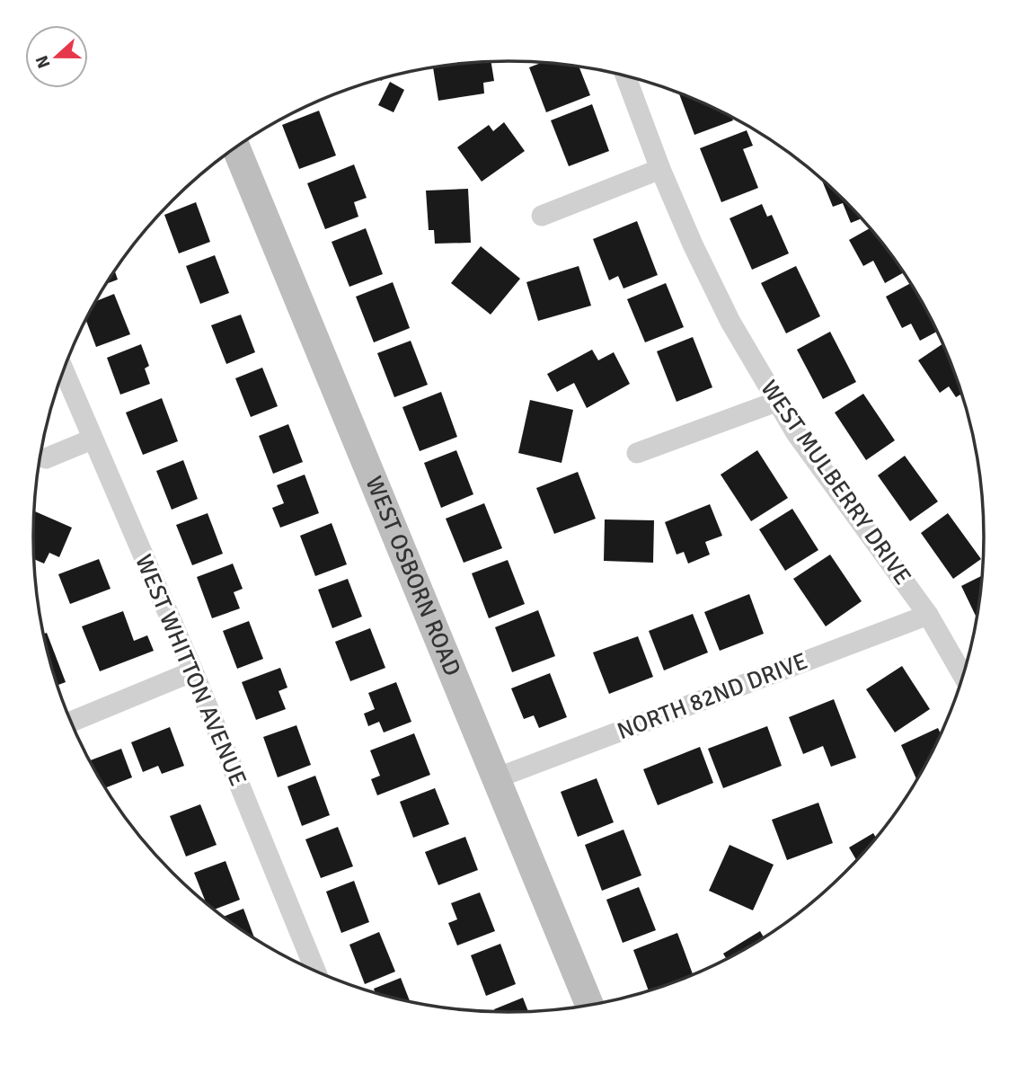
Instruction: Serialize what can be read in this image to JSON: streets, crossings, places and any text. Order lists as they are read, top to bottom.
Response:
{
  "streets": {
    "street": [
      "WEST MULBERRY DRIVE",
      "WEST OSBORN ROAD",
      "WEST WHITTON AVENUE",
      "NORTH 82ND DRIVE"
    ]
  },
  "crossings": [
    ["WEST MULBERRY DRIVE", "NORTH 82ND DRIVE"],
    ["WEST OSBORN ROAD", "NORTH 82ND DRIVE"]
  ],
  "north": "left"
}
